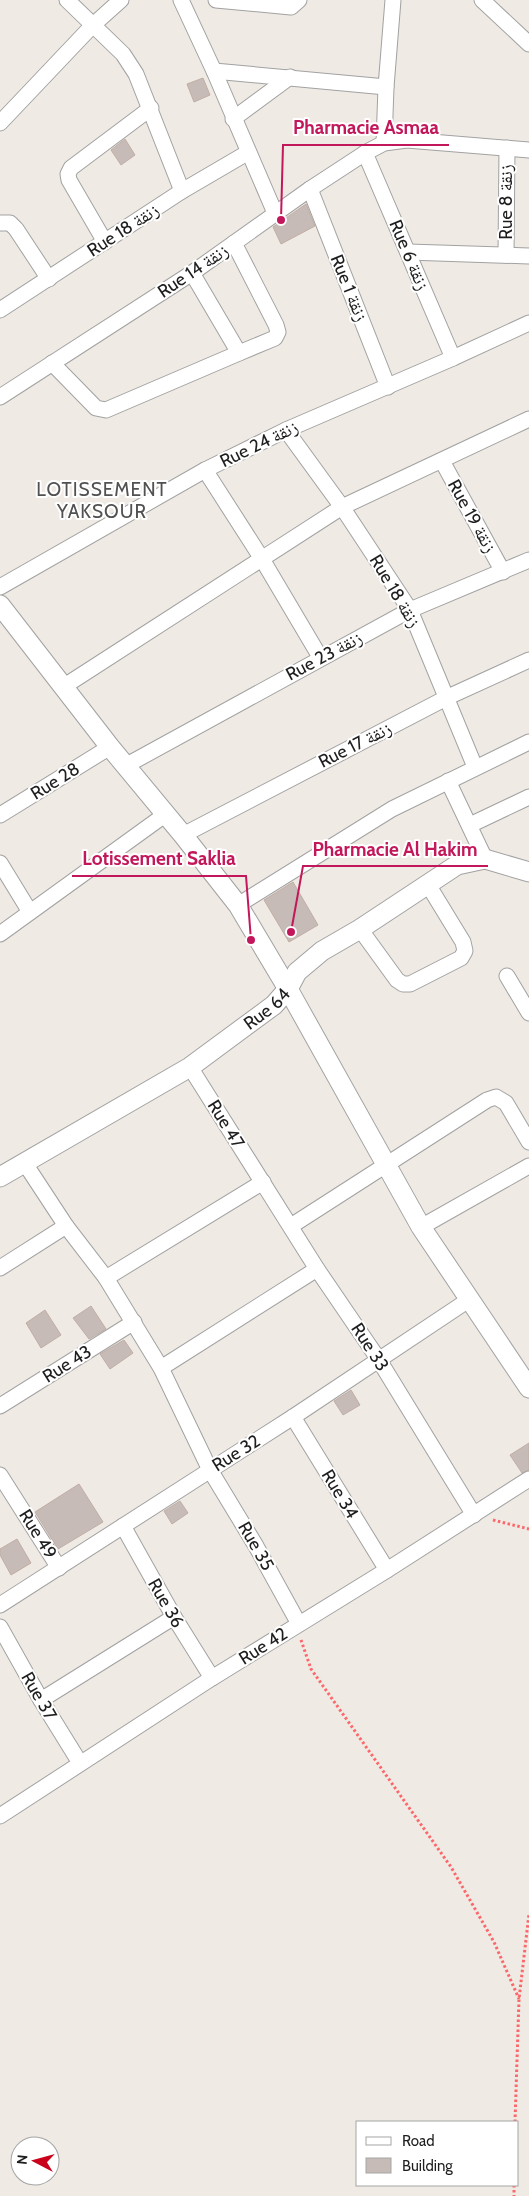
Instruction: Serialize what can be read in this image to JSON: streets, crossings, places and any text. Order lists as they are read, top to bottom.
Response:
{
  "streets": {
    "street": [
      "Rue 8 زنقة",
      "Rue 18 زنقة",
      "Rue 6 زنقة",
      "Rue 14 زنقة",
      "Rue 1 زنقة",
      "Rue 24 زنقة",
      "Rue 19 زنقة",
      "Rue 23 زنقة",
      "Rue 17 زنقة",
      "Rue 28",
      "Rue 64",
      "Rue 47",
      "Rue 33",
      "Rue 43",
      "Rue 32",
      "Rue 34",
      "Rue 49",
      "Rue 35",
      "Rue 36",
      "Rue 42",
      "Rue 37"
    ]
  },
  "crossings": [
    ["Rue 8 زنقة", "Rue 14 زنقة"],
    ["Rue 18 زنقة", "Rue 24 زنقة"],
    ["Rue 18 زنقة", "Rue 23 زنقة"],
    ["Rue 18 زنقة", "Rue 17 زنقة"],
    ["Rue 6 زنقة", "Rue 14 زنقة"],
    ["Rue 6 زنقة", "Rue 24 زنقة"],
    ["Rue 14 زنقة", "Rue 1 زنقة"],
    ["Rue 1 زنقة", "Rue 24 زنقة"],
    ["Rue 19 زنقة", "Rue 23 زنقة"],
    ["Rue 64", "Rue 47"],
    ["Rue 64", "Rue 35"],
    ["Rue 47", "Rue 33"],
    ["Rue 33", "Rue 32"],
    ["Rue 33", "Rue 42"],
    ["Rue 43", "Rue 35"],
    ["Rue 32", "Rue 34"],
    ["Rue 32", "Rue 49"],
    ["Rue 32", "Rue 35"],
    ["Rue 32", "Rue 36"],
    ["Rue 34", "Rue 42"],
    ["Rue 35", "Rue 42"],
    ["Rue 36", "Rue 42"],
    ["Rue 42", "Rue 37"]
  ],
  "districts": ["LOTISSEMENT YAKSOUR"],
  "places": ["Pharmacie Asmaa", "Pharmacie Al Hakim", "Lotissement Saklia"],
  "legend": ["Road", "Building"],
  "north": "left"
}
